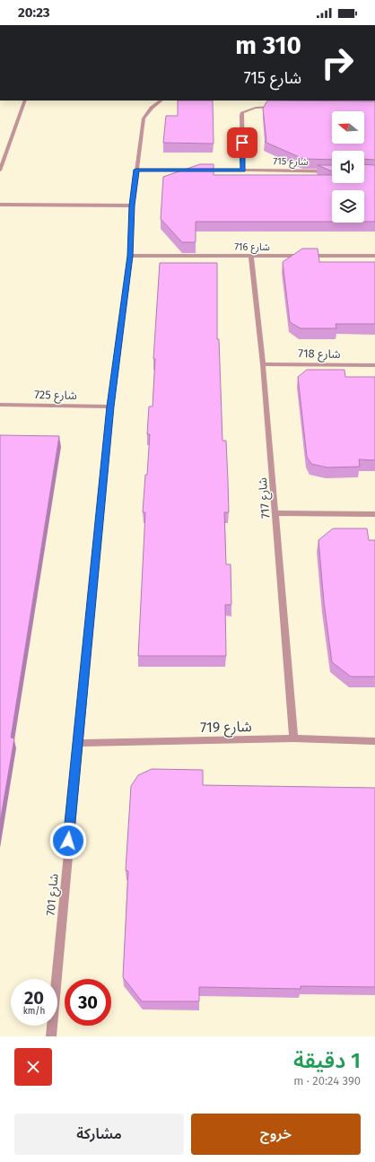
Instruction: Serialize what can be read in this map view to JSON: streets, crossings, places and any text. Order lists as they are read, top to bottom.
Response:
{
  "streets": {
    "street": [
      "شارع 715",
      "شارع 716",
      "شارع 718",
      "شارع 725",
      "شارع 717",
      "شارع 719",
      "شارع 701"
    ]
  },
  "crossings": [
    ["شارع 716", "شارع 717"],
    ["شارع 716", "شارع 701"],
    ["شارع 718", "شارع 717"],
    ["شارع 725", "شارع 701"],
    ["شارع 717", "شارع 719"],
    ["شارع 719", "شارع 701"]
  ],
  "north": "left",
  "page": {
    "status": "20:23",
    "turn": ["310 m", "شارع 715"],
    "speed": "20 km/h",
    "limit": "30",
    "heading": ["1 دقيقة", "390 m · 20:24"],
    "buttons": ["خروج", "مشاركة"]
  }
}
